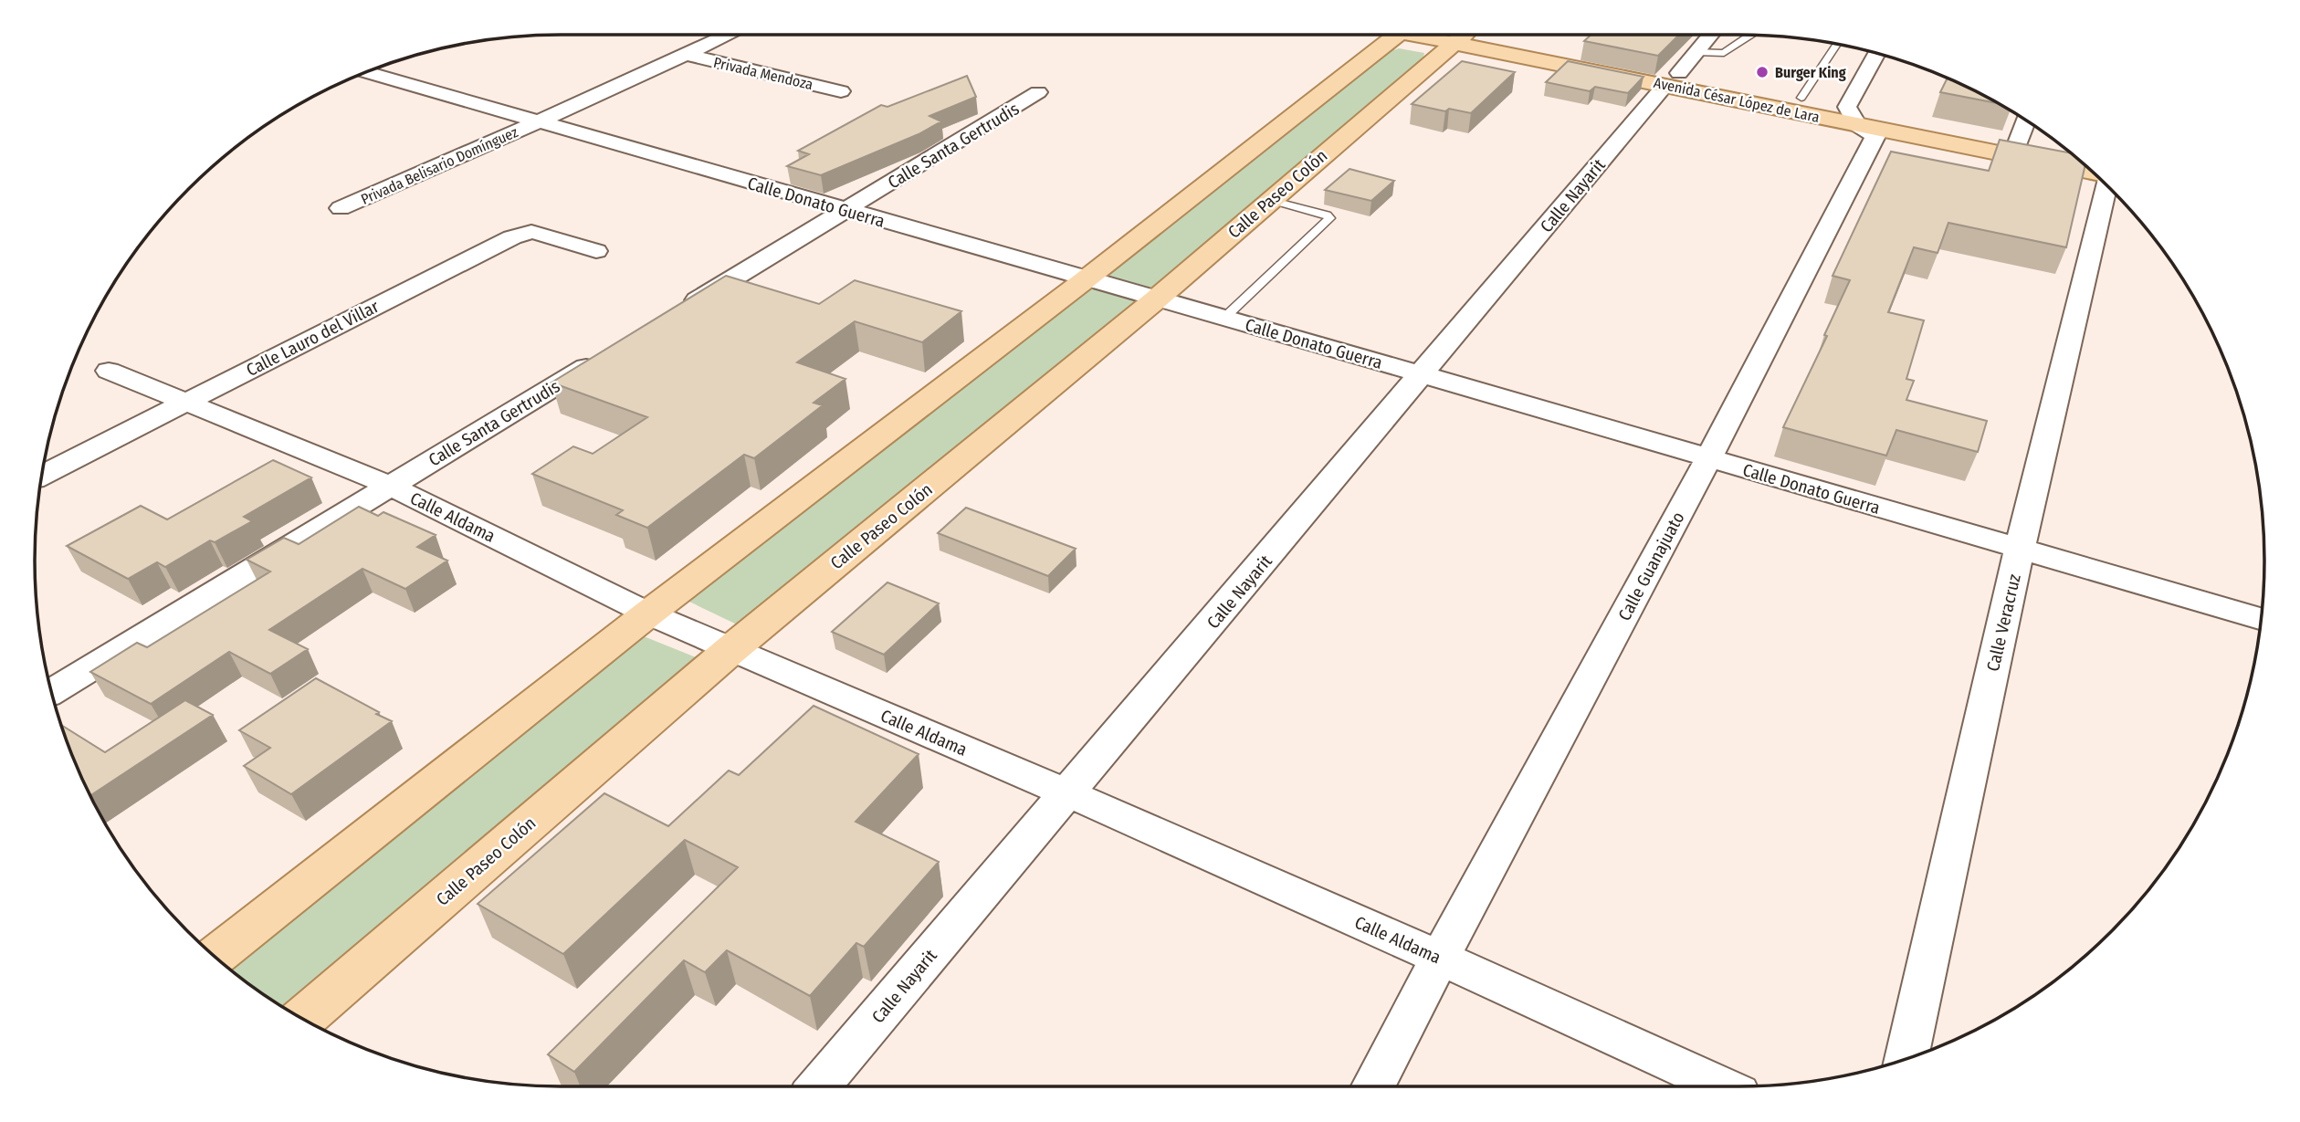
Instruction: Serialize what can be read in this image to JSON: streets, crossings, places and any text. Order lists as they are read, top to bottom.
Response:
{
  "streets": {
    "main road": ["Avenida César López de Lara", "Calle Paseo Colón"],
    "street": [
      "Privada Mendoza",
      "Calle Santa Gertrudis",
      "Privada Belisario Domínguez",
      "Calle Nayarit",
      "Calle Donato Guerra",
      "Calle Lauro del Villar",
      "Calle Aldama",
      "Calle Guanajuato",
      "Calle Veracruz"
    ]
  },
  "crossings": [
    ["Privada Mendoza", "Privada Belisario Domínguez"],
    ["Avenida César López de Lara", "Calle Paseo Colón"],
    ["Avenida César López de Lara", "Calle Nayarit"],
    ["Avenida César López de Lara", "Calle Guanajuato"],
    ["Calle Santa Gertrudis", "Calle Donato Guerra"],
    ["Calle Santa Gertrudis", "Calle Aldama"],
    ["Privada Belisario Domínguez", "Calle Donato Guerra"],
    ["Calle Paseo Colón", "Calle Donato Guerra"],
    ["Calle Paseo Colón", "Calle Aldama"],
    ["Calle Nayarit", "Calle Donato Guerra"],
    ["Calle Nayarit", "Calle Aldama"],
    ["Calle Donato Guerra", "Calle Guanajuato"],
    ["Calle Donato Guerra", "Calle Veracruz"],
    ["Calle Lauro del Villar", "Calle Aldama"],
    ["Calle Aldama", "Calle Guanajuato"]
  ],
  "places": ["Burger King"]
}
